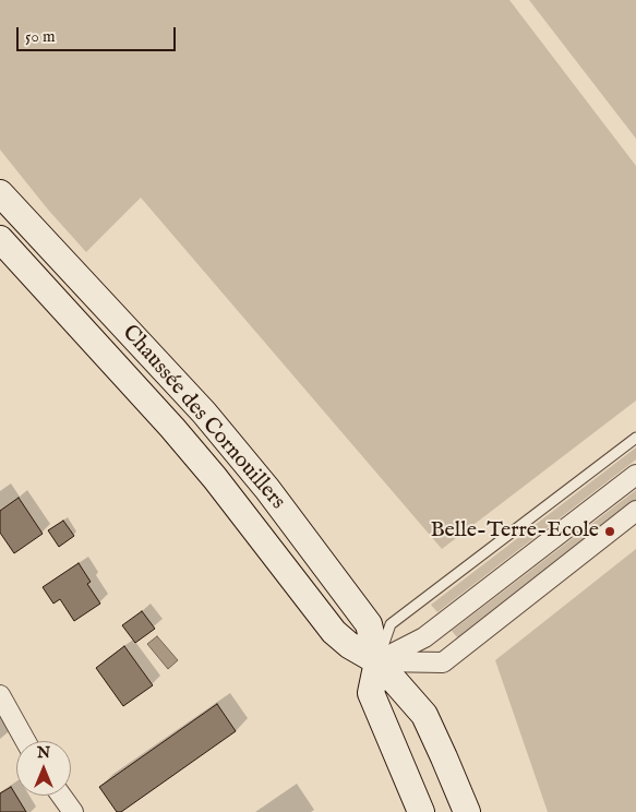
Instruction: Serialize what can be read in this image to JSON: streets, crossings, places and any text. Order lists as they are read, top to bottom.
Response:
{
  "streets": {
    "street": ["Chaussée des Cornouillers"]
  },
  "places": ["Belle-Terre-Ecole"],
  "scale_bar": "50 m",
  "north": "top"
}
